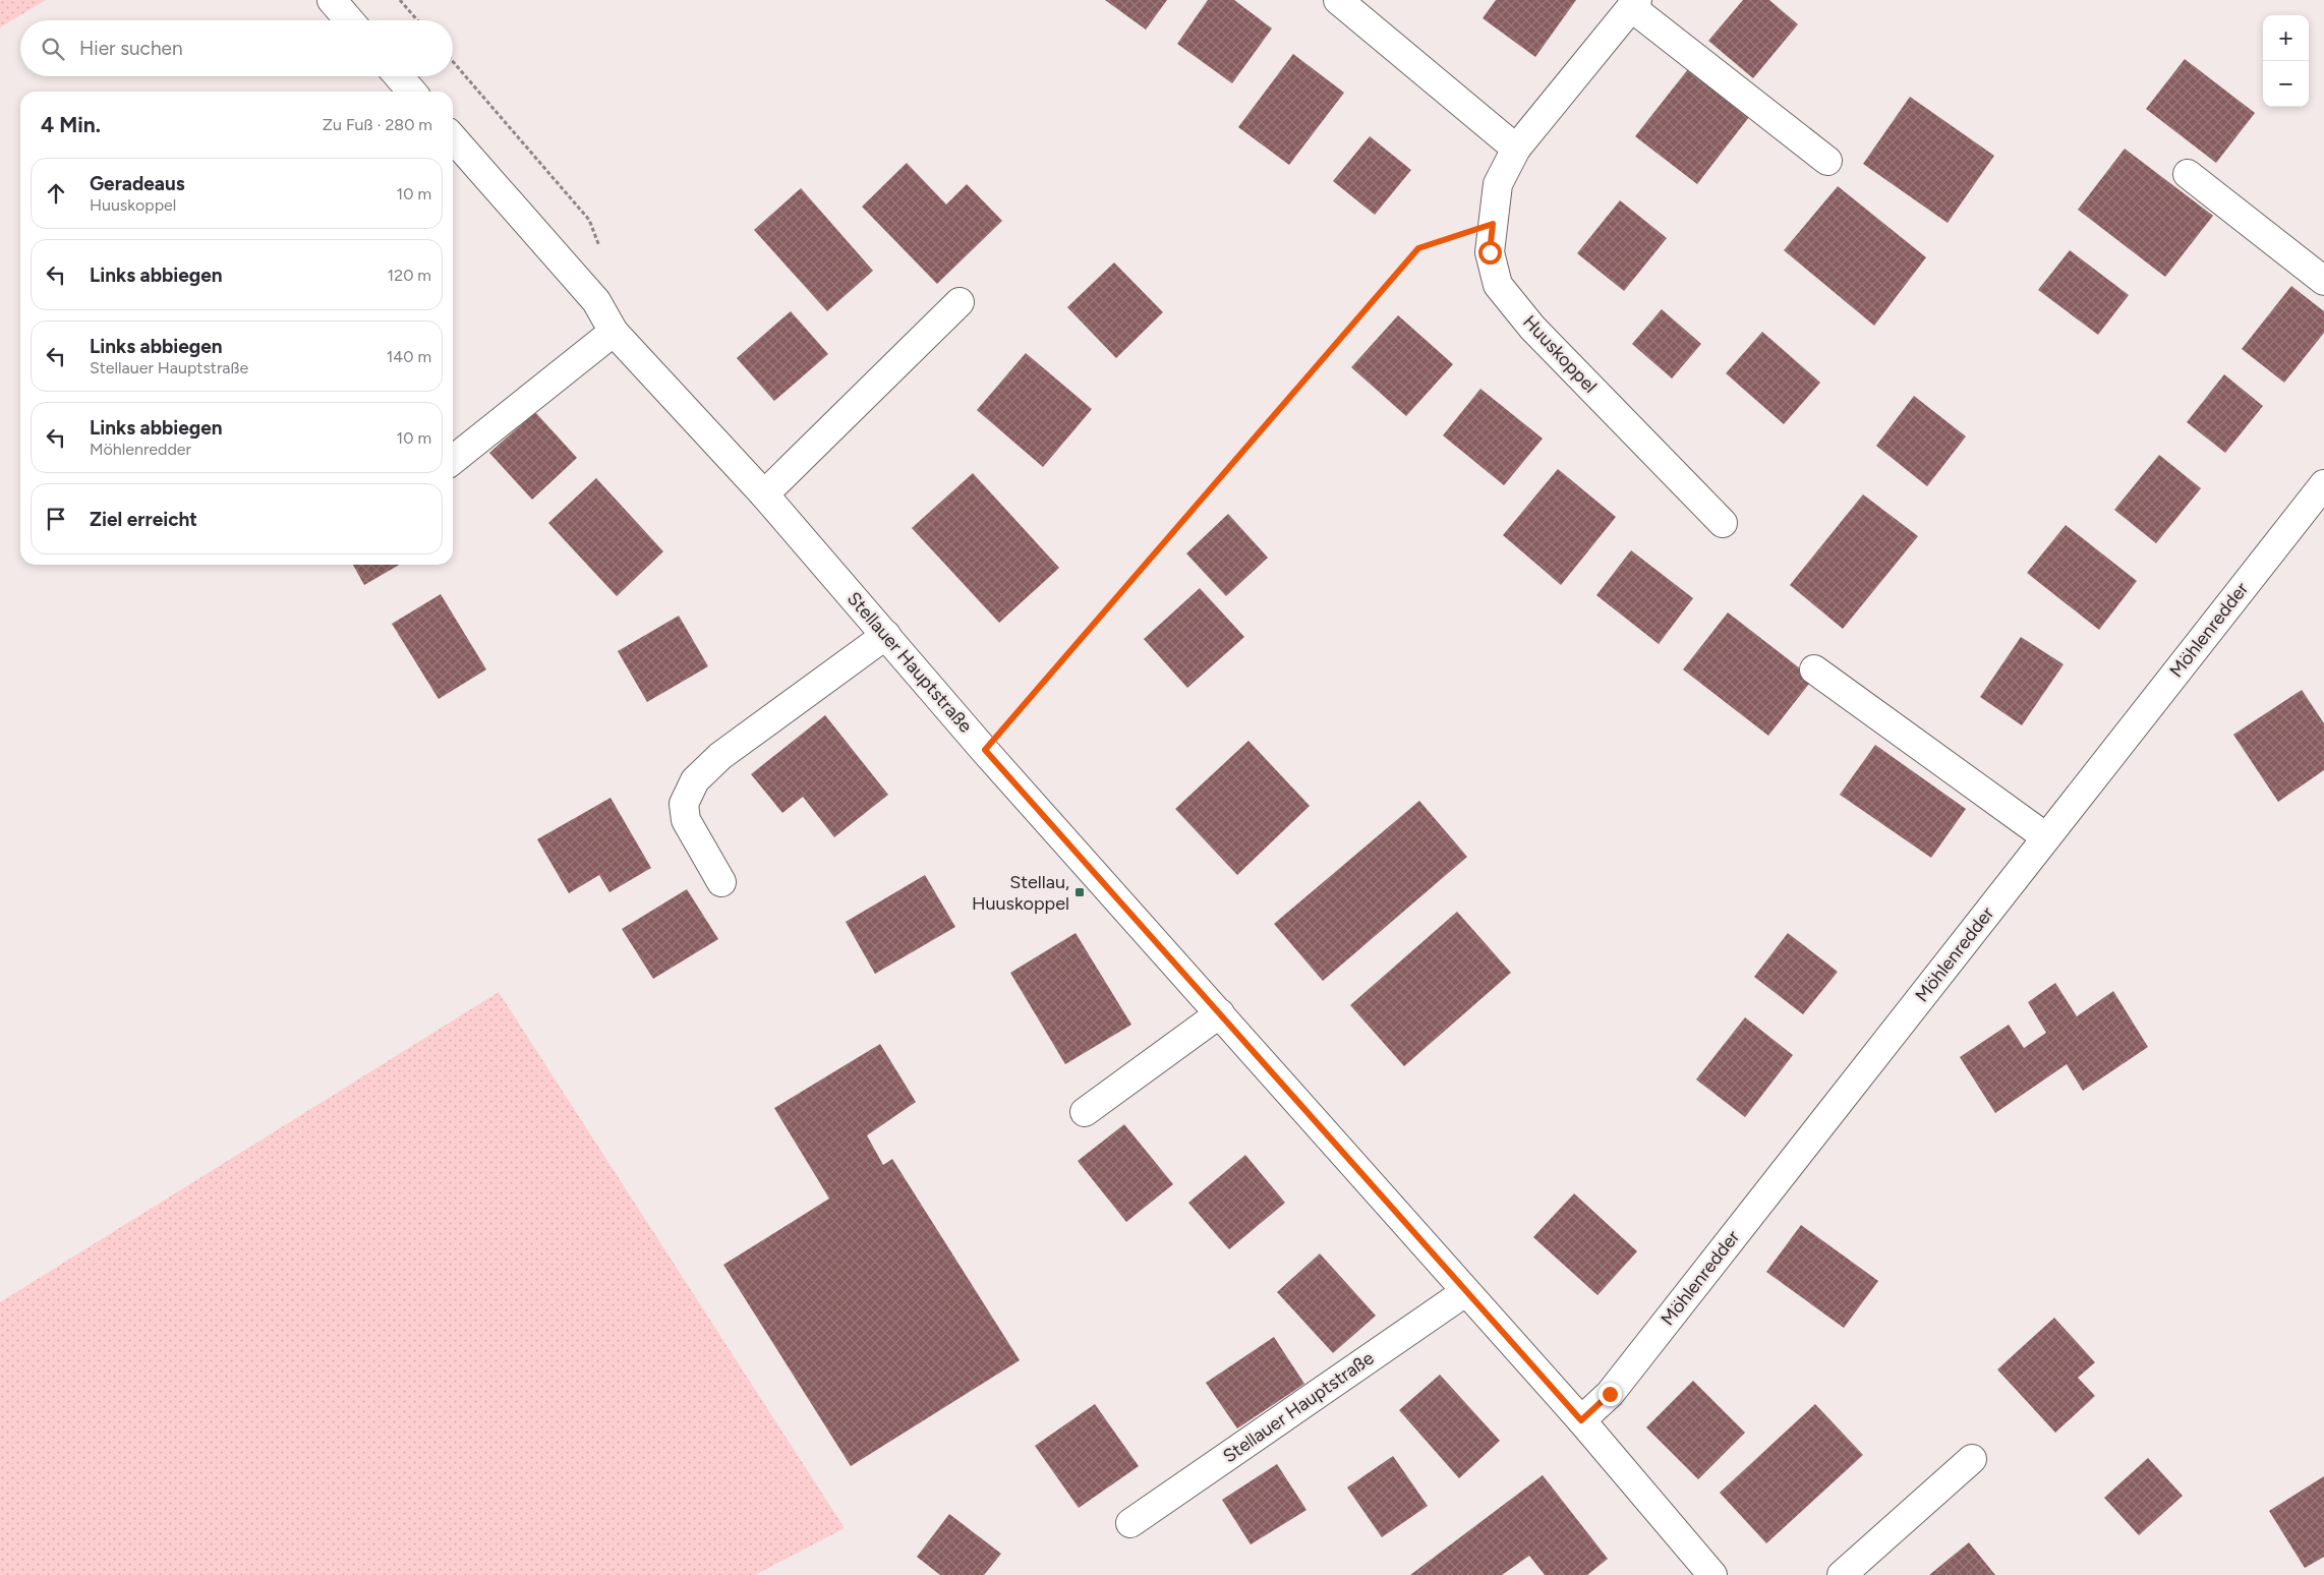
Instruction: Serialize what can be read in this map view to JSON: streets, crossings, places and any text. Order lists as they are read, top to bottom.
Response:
{
  "streets": {
    "street": ["Huuskoppel", "Möhlenredder", "Stellauer Hauptstraße"]
  },
  "crossings": [
    ["Möhlenredder", "Stellauer Hauptstraße"]
  ],
  "places": {
    "transit": ["Stellau, Huuskoppel"]
  },
  "page": {
    "map_buttons": ["+", "−"],
    "search": "Hier suchen",
    "heading": ["4 Min.", "Zu Fuß · 280 m"],
    "list": [
      ["Geradeaus", "Huuskoppel", "10 m"],
      ["Links abbiegen", "120 m"],
      ["Links abbiegen", "Stellauer Hauptstraße", "140 m"],
      ["Links abbiegen", "Möhlenredder", "10 m"],
      "Ziel erreicht"
    ]
  }
}
